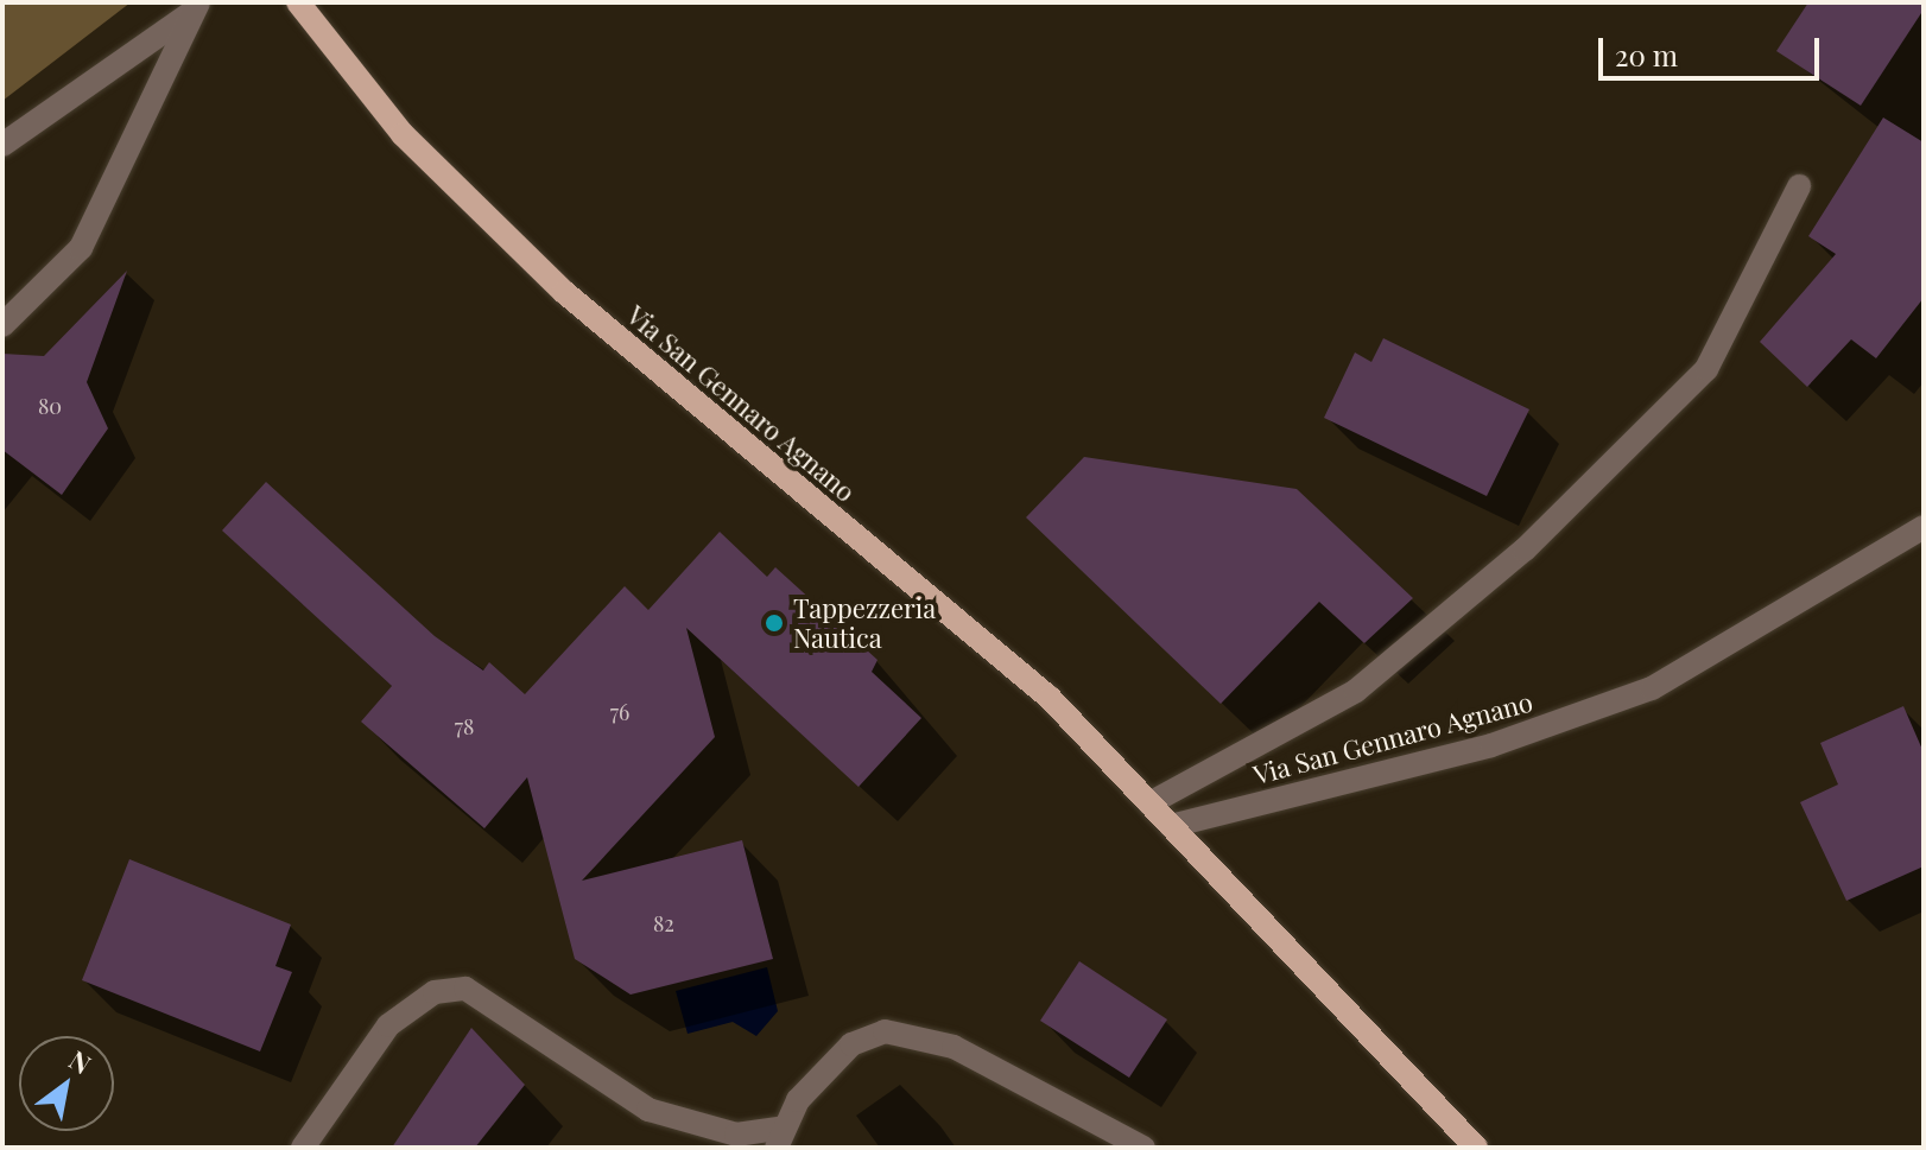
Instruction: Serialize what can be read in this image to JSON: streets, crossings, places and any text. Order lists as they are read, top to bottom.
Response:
{
  "streets": {
    "main road": ["Via San Gennaro Agnano"]
  },
  "places": ["Tappezzeria Nautica"],
  "house_numbers": [
    "80",
    "76",
    "78",
    "82"
  ],
  "scale_bar": "20 m",
  "north": "top right"
}
